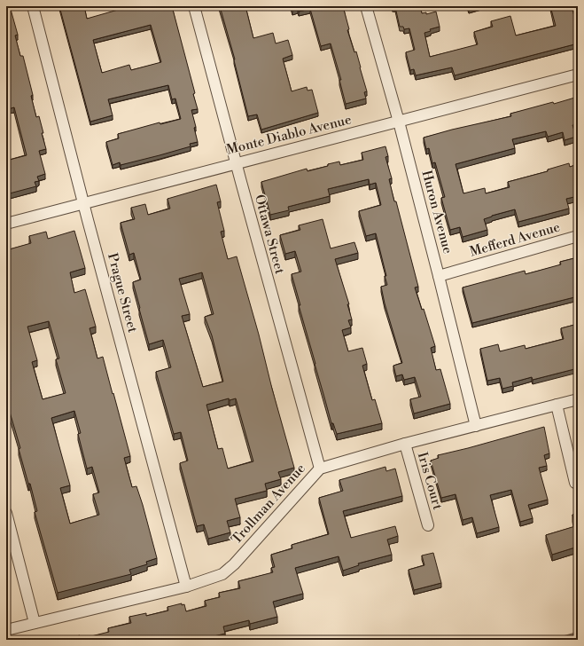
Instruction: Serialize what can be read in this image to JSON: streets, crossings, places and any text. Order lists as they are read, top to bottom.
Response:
{
  "streets": {
    "street": [
      "Monte Diablo Avenue",
      "Huron Avenue",
      "Ottawa Street",
      "Mefferd Avenue",
      "Prague Street",
      "Iris Court",
      "Trollman Avenue"
    ]
  },
  "crossings": [
    ["Monte Diablo Avenue", "Huron Avenue"],
    ["Monte Diablo Avenue", "Ottawa Street"],
    ["Monte Diablo Avenue", "Prague Street"],
    ["Huron Avenue", "Mefferd Avenue"],
    ["Huron Avenue", "Trollman Avenue"],
    ["Ottawa Street", "Trollman Avenue"],
    ["Prague Street", "Trollman Avenue"],
    ["Iris Court", "Trollman Avenue"]
  ]
}
